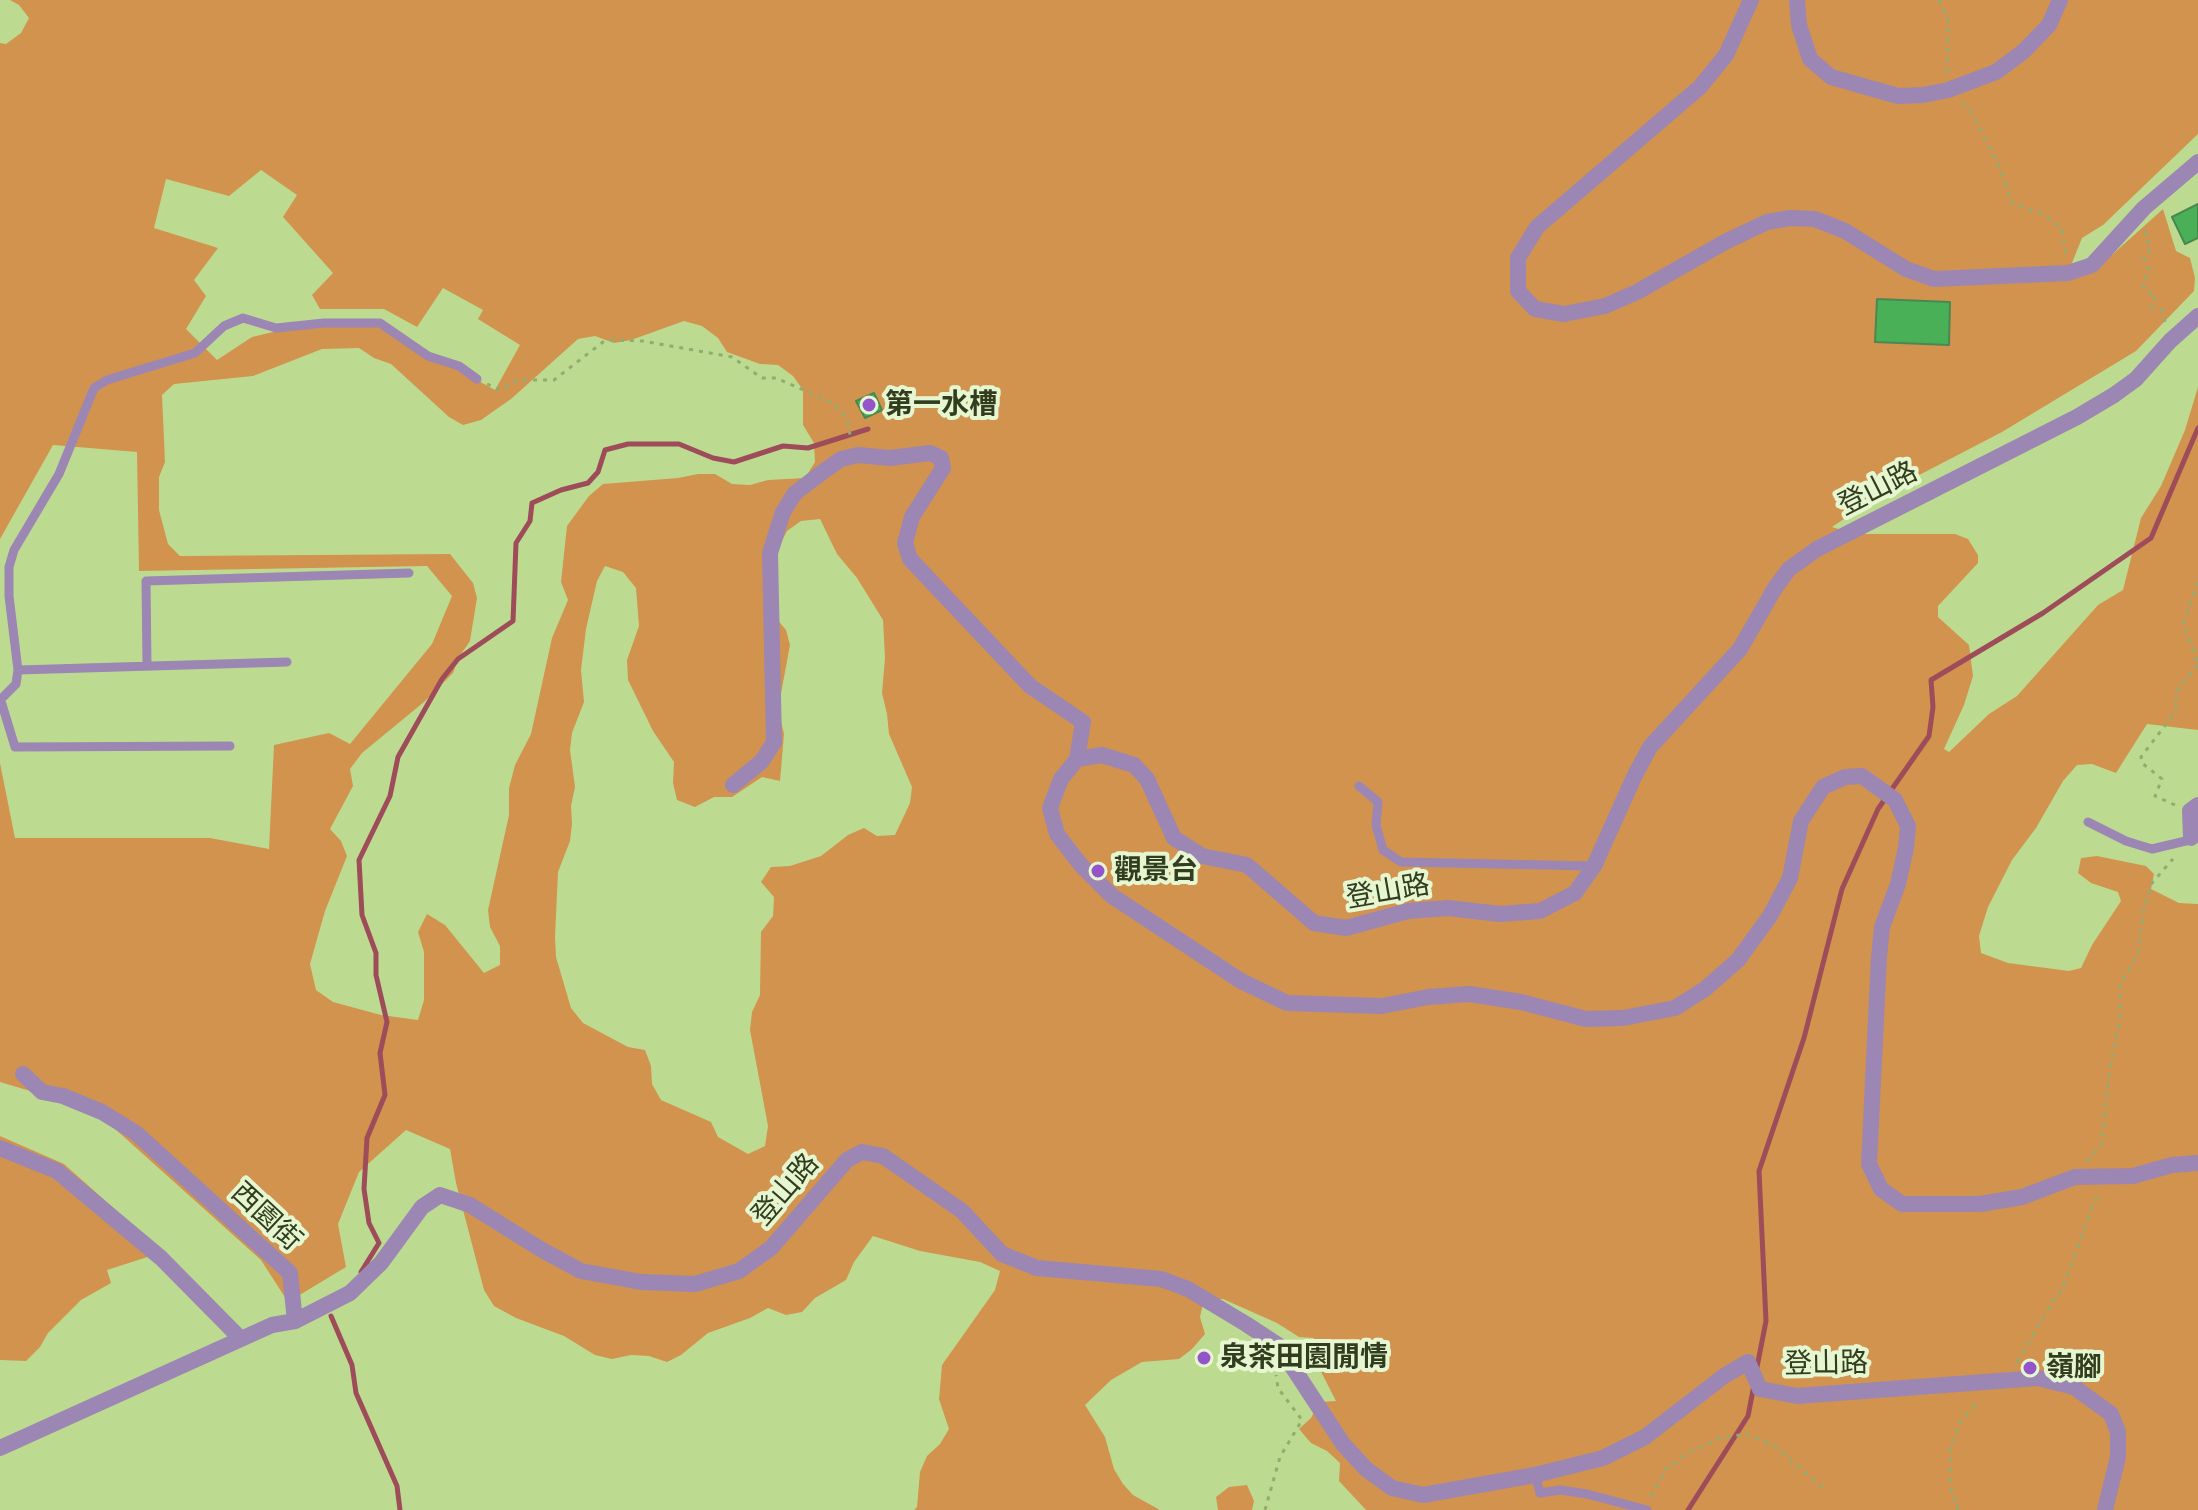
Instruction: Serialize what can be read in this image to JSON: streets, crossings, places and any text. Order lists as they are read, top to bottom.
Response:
{
  "streets": {
    "street": ["登山路", "西園街"]
  },
  "crossings": [
    ["登山路", "西園街"]
  ],
  "places": [
    "第一水槽",
    "觀景台",
    "泉茶田園閒情",
    "嶺腳"
  ]
}
